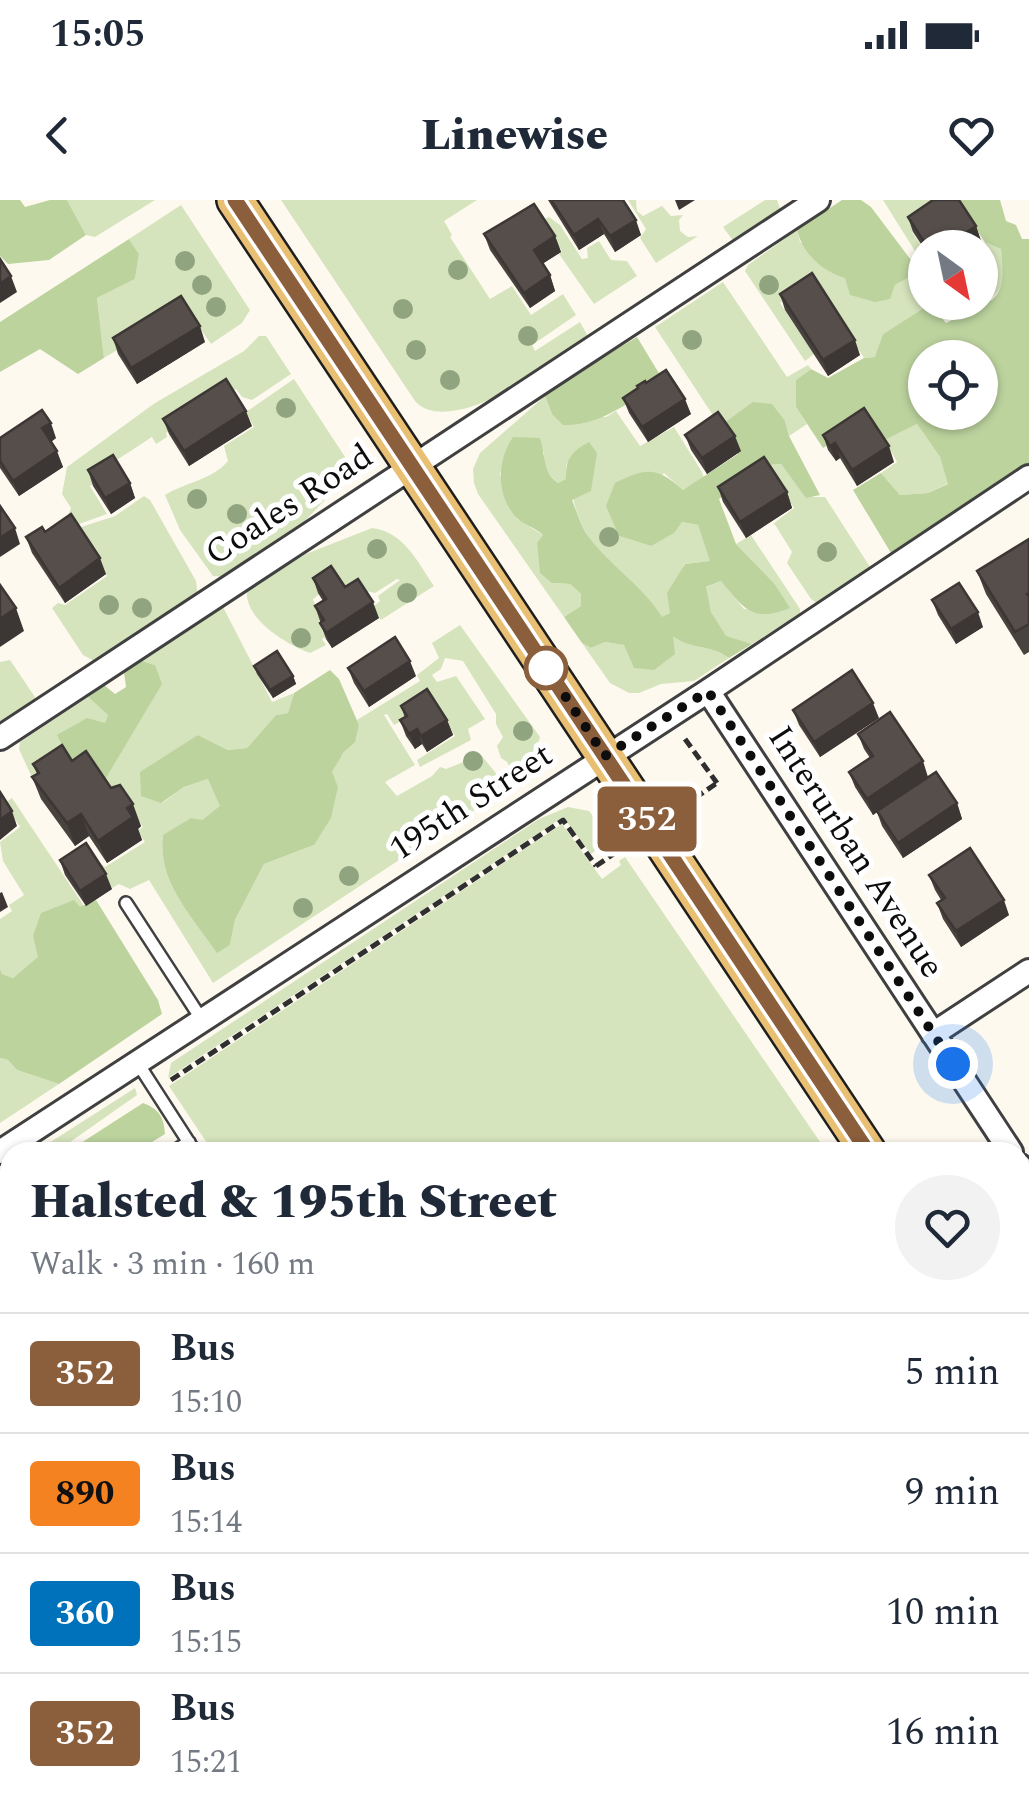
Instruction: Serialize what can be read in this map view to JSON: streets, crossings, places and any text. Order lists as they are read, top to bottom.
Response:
{
  "streets": {
    "street": ["Coales Road", "195th Street", "Interurban Avenue"]
  },
  "crossings": [
    ["195th Street", "Interurban Avenue"]
  ],
  "lines": ["bus line 352"],
  "north": "bottom right",
  "page": {
    "status": "15:05",
    "header": "Linewise",
    "on_map": "352",
    "heading": ["Halsted & 195th Street", "Walk · 3 min · 160 m"],
    "list": [
      {
        "mark": "352",
        "name": "Bus",
        "note": "15:10",
        "value": "5 min"
      },
      {
        "mark": "890",
        "name": "Bus",
        "note": "15:14",
        "value": "9 min"
      },
      {
        "mark": "360",
        "name": "Bus",
        "note": "15:15",
        "value": "10 min"
      },
      {
        "mark": "352",
        "name": "Bus",
        "note": "15:21",
        "value": "16 min"
      }
    ]
  }
}
